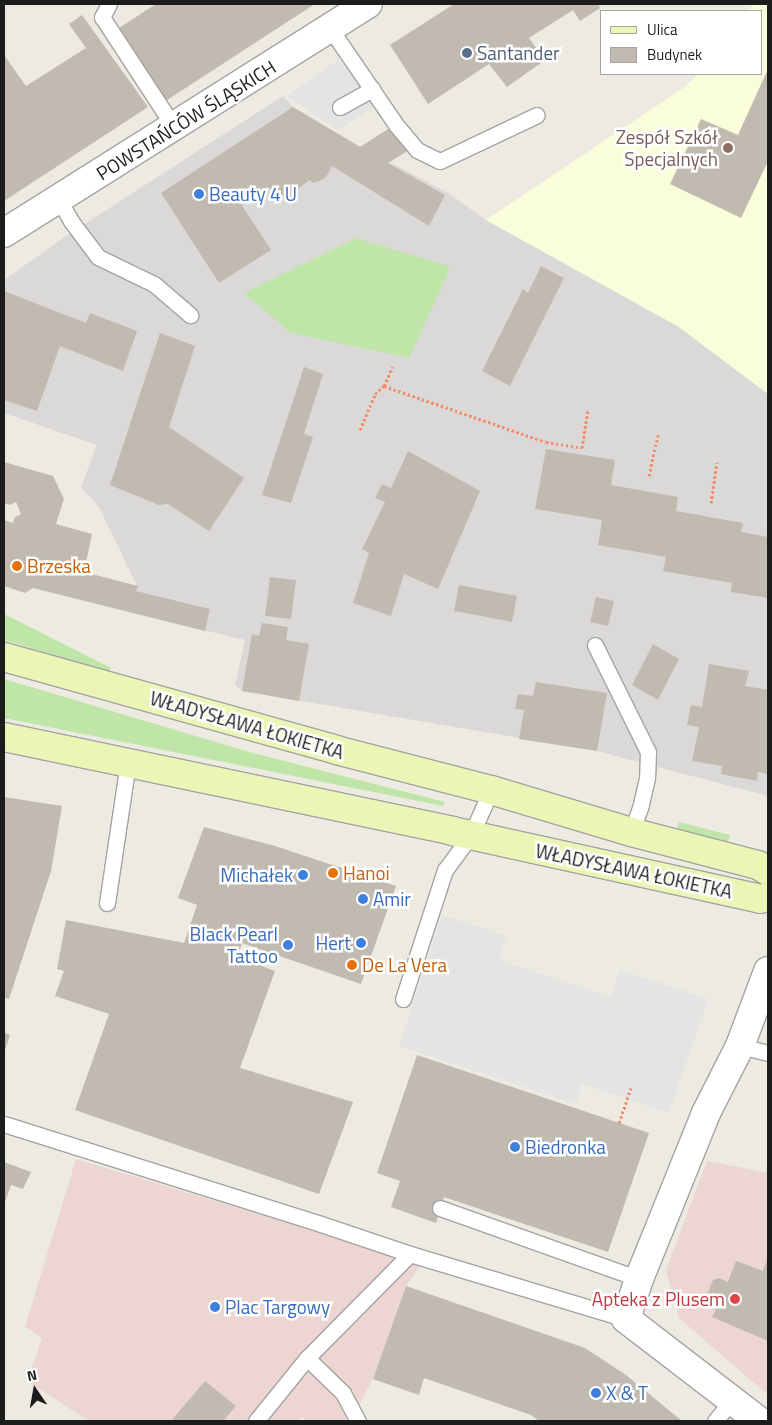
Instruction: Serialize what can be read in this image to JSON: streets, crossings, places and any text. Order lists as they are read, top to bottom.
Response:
{
  "streets": {
    "main road": ["WŁADYSŁAWA ŁOKIETKA"],
    "street": ["POWSTAŃCÓW ŚLĄSKICH"]
  },
  "places": [
    "Santander",
    "Zespół Szkół Specjalnych",
    "Beauty 4 U",
    "Brzeska",
    "Hanoi",
    "Michałek",
    "Amir",
    "Hert",
    "Black Pearl Tattoo",
    "De La Vera",
    "Biedronka",
    "Apteka z Plusem",
    "Plac Targowy",
    "X & T"
  ],
  "legend": ["Ulica", "Budynek"],
  "north": "top"
}
